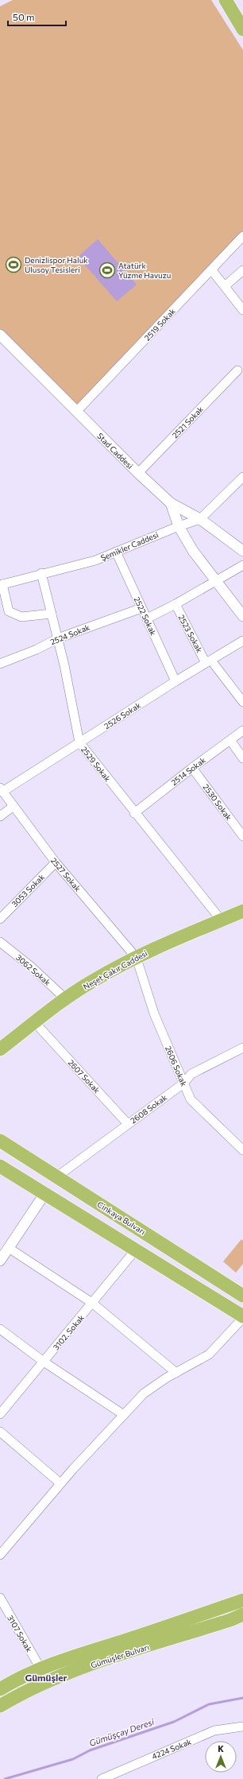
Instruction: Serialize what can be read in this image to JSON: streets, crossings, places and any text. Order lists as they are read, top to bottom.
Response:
{
  "streets": {
    "main road": ["Neşet Çakır Caddesi", "Cinkaya Bulvarı", "Gümüşler Bulvarı"],
    "street": [
      "2519 Sokak",
      "2521 Sokak",
      "Stad Caddesi",
      "Şemikler Caddesi",
      "2522 Sokak",
      "2523 Sokak",
      "2524 Sokak",
      "2526 Sokak",
      "2529 Sokak",
      "2514 Sokak",
      "2530 Sokak",
      "2527 Sokak",
      "3053 Sokak",
      "3062 Sokak",
      "2606 Sokak",
      "2607 Sokak",
      "2608 Sokak",
      "3102. Sokak",
      "3107 Sokak",
      "4224 Sokak"
    ]
  },
  "crossings": [
    ["2519 Sokak", "Stad Caddesi"],
    ["2521 Sokak", "Stad Caddesi"],
    ["Stad Caddesi", "Şemikler Caddesi"],
    ["Şemikler Caddesi", "2522 Sokak"],
    ["Şemikler Caddesi", "2529 Sokak"],
    ["2522 Sokak", "2524 Sokak"],
    ["2522 Sokak", "2526 Sokak"],
    ["2523 Sokak", "2526 Sokak"],
    ["2524 Sokak", "2529 Sokak"],
    ["2526 Sokak", "2529 Sokak"],
    ["2526 Sokak", "2527 Sokak"],
    ["2529 Sokak", "2514 Sokak"],
    ["2529 Sokak", "Neşet Çakır Caddesi"],
    ["2514 Sokak", "2530 Sokak"],
    ["2527 Sokak", "3053 Sokak"],
    ["2527 Sokak", "Neşet Çakır Caddesi"],
    ["2527 Sokak", "2606 Sokak"],
    ["3062 Sokak", "Neşet Çakır Caddesi"],
    ["Neşet Çakır Caddesi", "2606 Sokak"],
    ["Neşet Çakır Caddesi", "2607 Sokak"],
    ["2606 Sokak", "2608 Sokak"],
    ["2607 Sokak", "2608 Sokak"],
    ["2608 Sokak", "Cinkaya Bulvarı"],
    ["3107 Sokak", "Gümüşler Bulvarı"]
  ],
  "districts": ["Gümüşler"],
  "water": ["Gümüşçay Deresi"],
  "places": {
    "sports": ["Denizlispor Haluk Ulusoy Tesisleri", "Atatürk Yüzme Havuzu"]
  },
  "scale_bar": "50 m",
  "north": "top"
}
